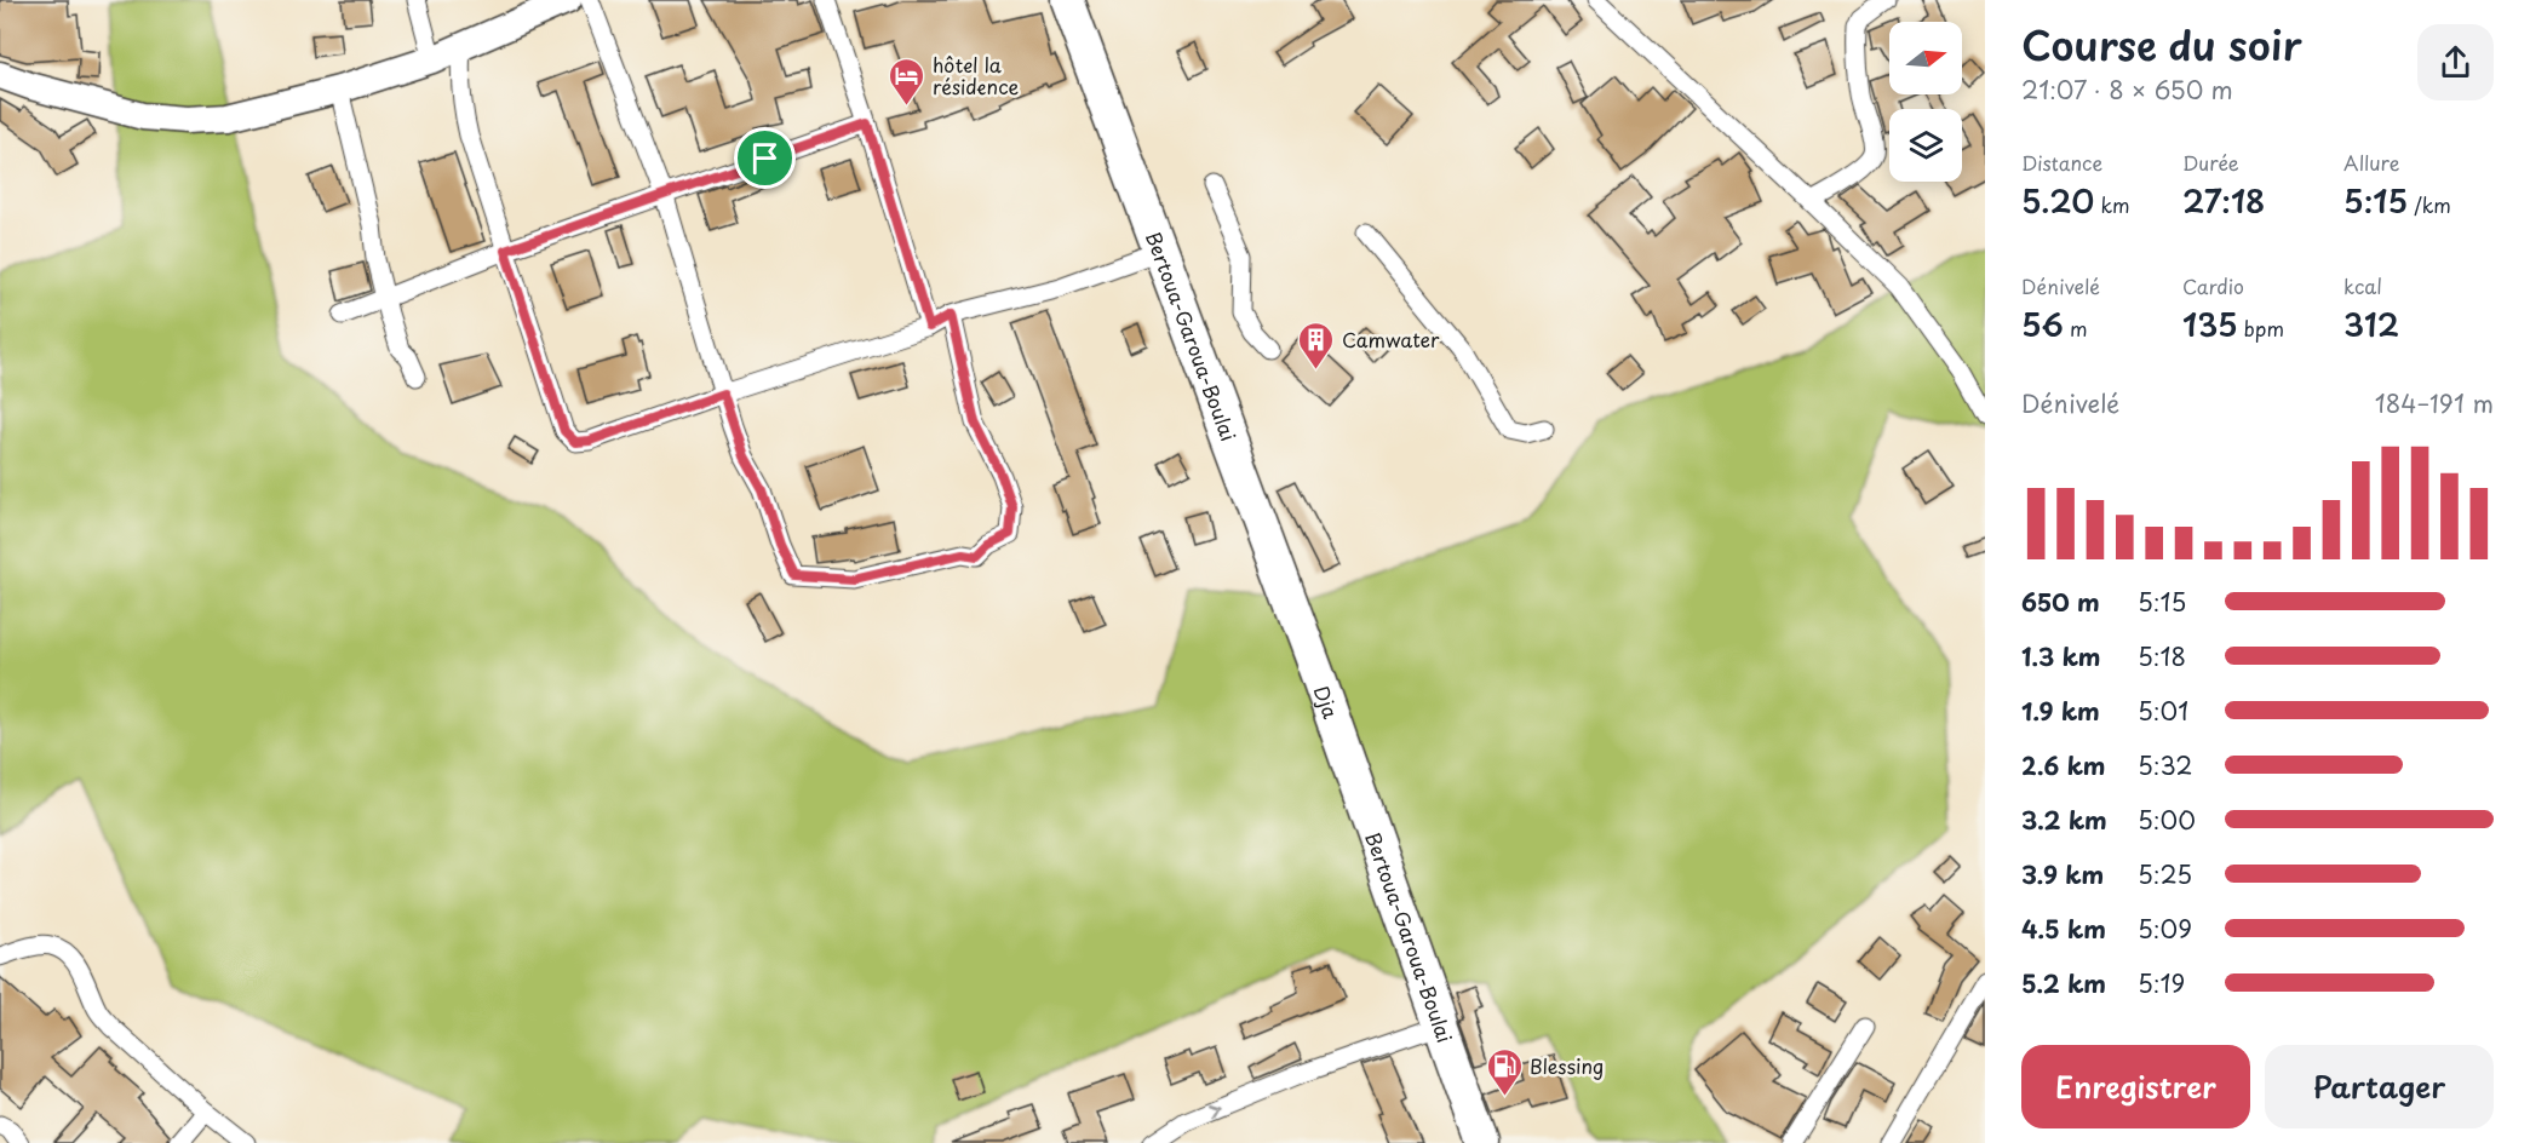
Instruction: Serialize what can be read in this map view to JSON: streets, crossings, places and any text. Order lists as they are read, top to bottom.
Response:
{
  "streets": {
    "highway": ["Bertoua-Garoua-Boulai", "Dja"]
  },
  "crossings": [
    ["Bertoua-Garoua-Boulai", "Dja"]
  ],
  "places": {
    "hotel": ["hôtel la résidence"],
    "building": ["Camwater"],
    "fuel station": ["Blessing"]
  },
  "north": "right",
  "page": {
    "heading": ["Course du soir", "21:07 · 8 × 650 m"],
    "stats": [
      ["Distance", "5.20 km"],
      ["Durée", "27:18"],
      ["Allure", "5:15 /km"],
      ["Dénivelé", "56 m"],
      ["Cardio", "135 bpm"],
      ["kcal", "312"]
    ],
    "chart": ["Dénivelé", "184–191 m"],
    "list": [
      {
        "name": "650 m",
        "note": "5:15"
      },
      {
        "name": "1.3 km",
        "note": "5:18"
      },
      {
        "name": "1.9 km",
        "note": "5:01"
      },
      {
        "name": "2.6 km",
        "note": "5:32"
      },
      {
        "name": "3.2 km",
        "note": "5:00"
      },
      {
        "name": "3.9 km",
        "note": "5:25"
      },
      {
        "name": "4.5 km",
        "note": "5:09"
      },
      {
        "name": "5.2 km",
        "note": "5:19"
      }
    ],
    "buttons": ["Enregistrer", "Partager"]
  }
}
